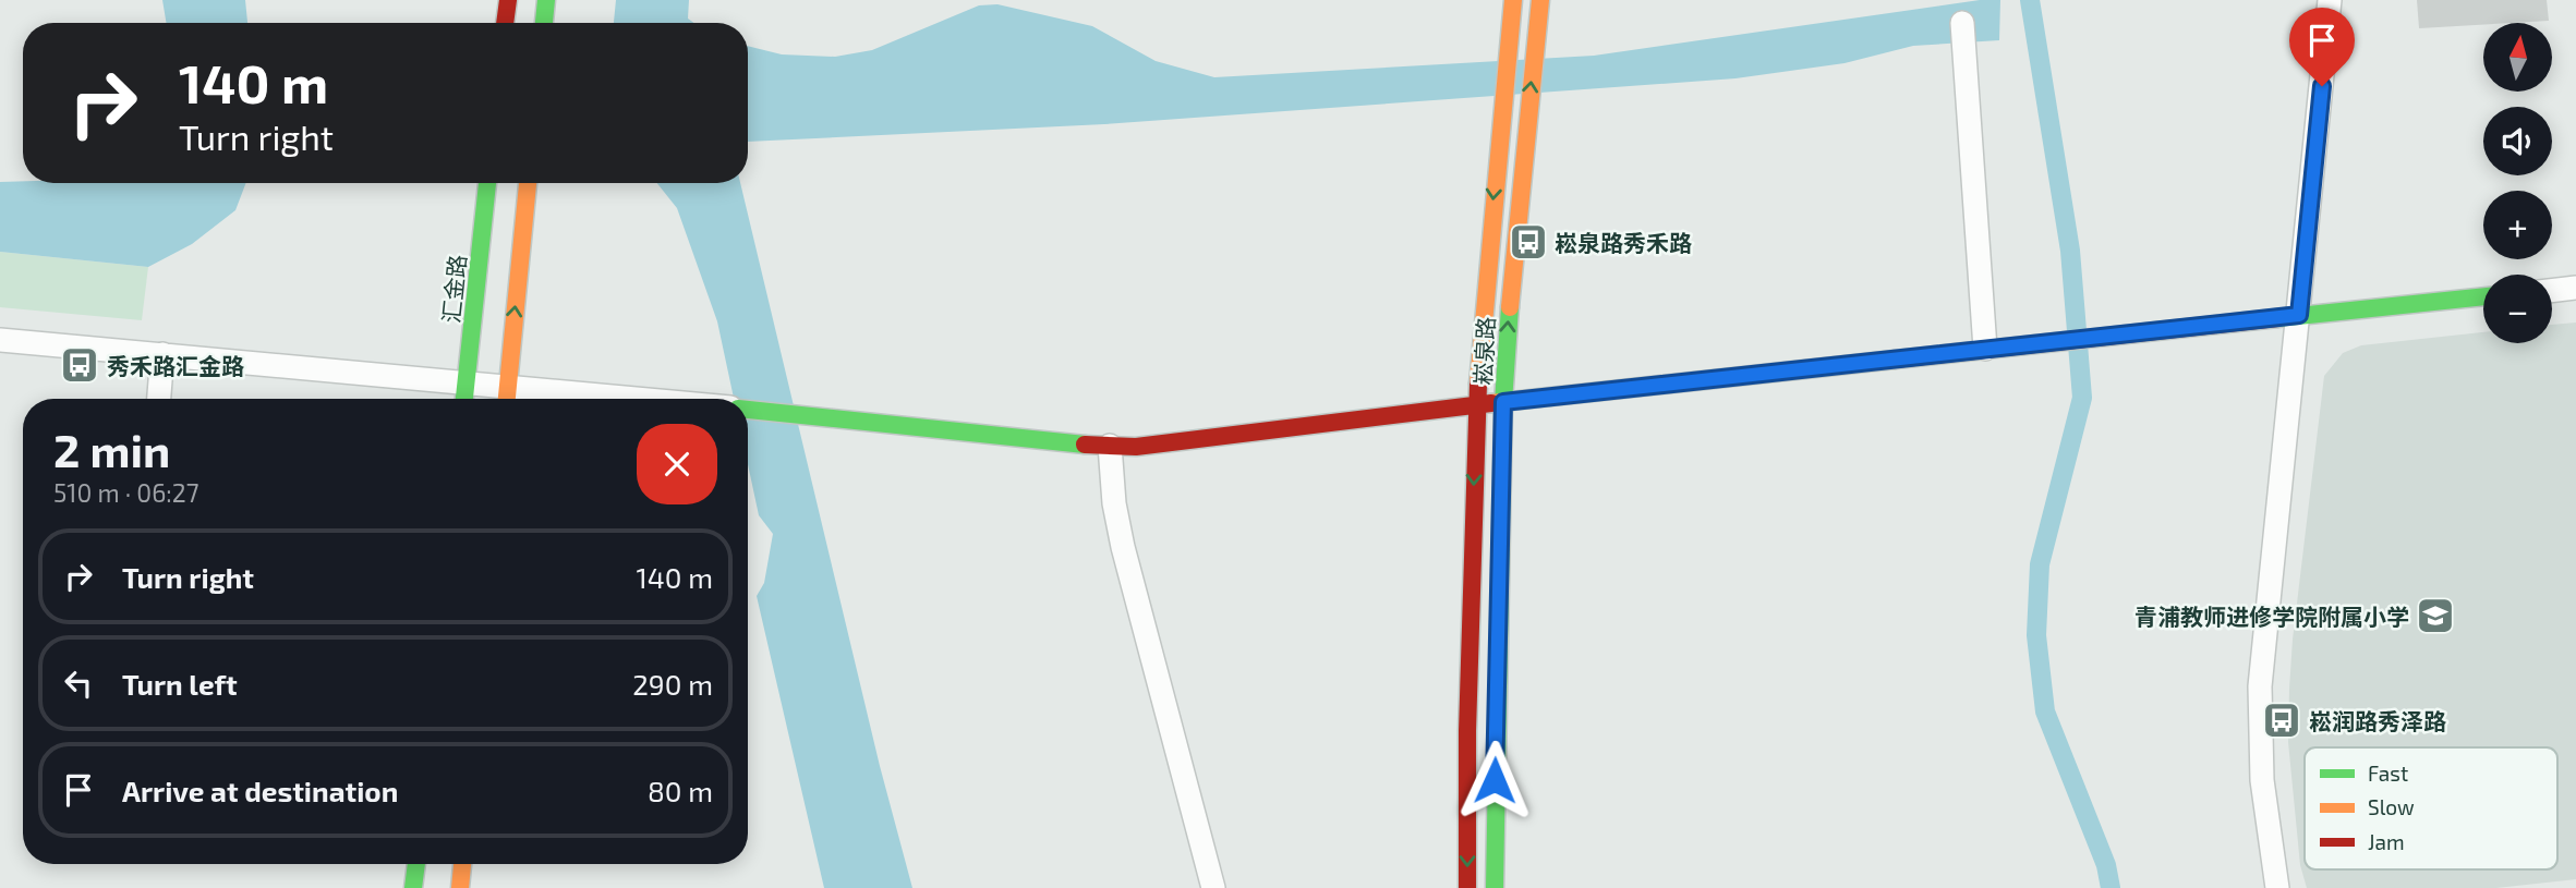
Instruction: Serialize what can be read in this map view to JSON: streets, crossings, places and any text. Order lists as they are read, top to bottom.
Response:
{
  "streets": {
    "street": ["汇金路", "崧泉路"]
  },
  "places": {
    "bus stop": ["崧泉路秀禾路", "秀禾路汇金路", "崧润路秀泽路"],
    "school or university": ["青浦教师进修学院附属小学"]
  },
  "legend": ["Fast", "Slow", "Jam"],
  "north": "top",
  "page": {
    "map_buttons": ["+", "−"],
    "turn": ["140 m", "Turn right"],
    "heading": ["2 min", "510 m · 06:27"],
    "list": [
      {
        "name": "Turn right",
        "value": "140 m"
      },
      {
        "name": "Turn left",
        "value": "290 m"
      },
      {
        "name": "Arrive at destination",
        "value": "80 m"
      }
    ]
  }
}
